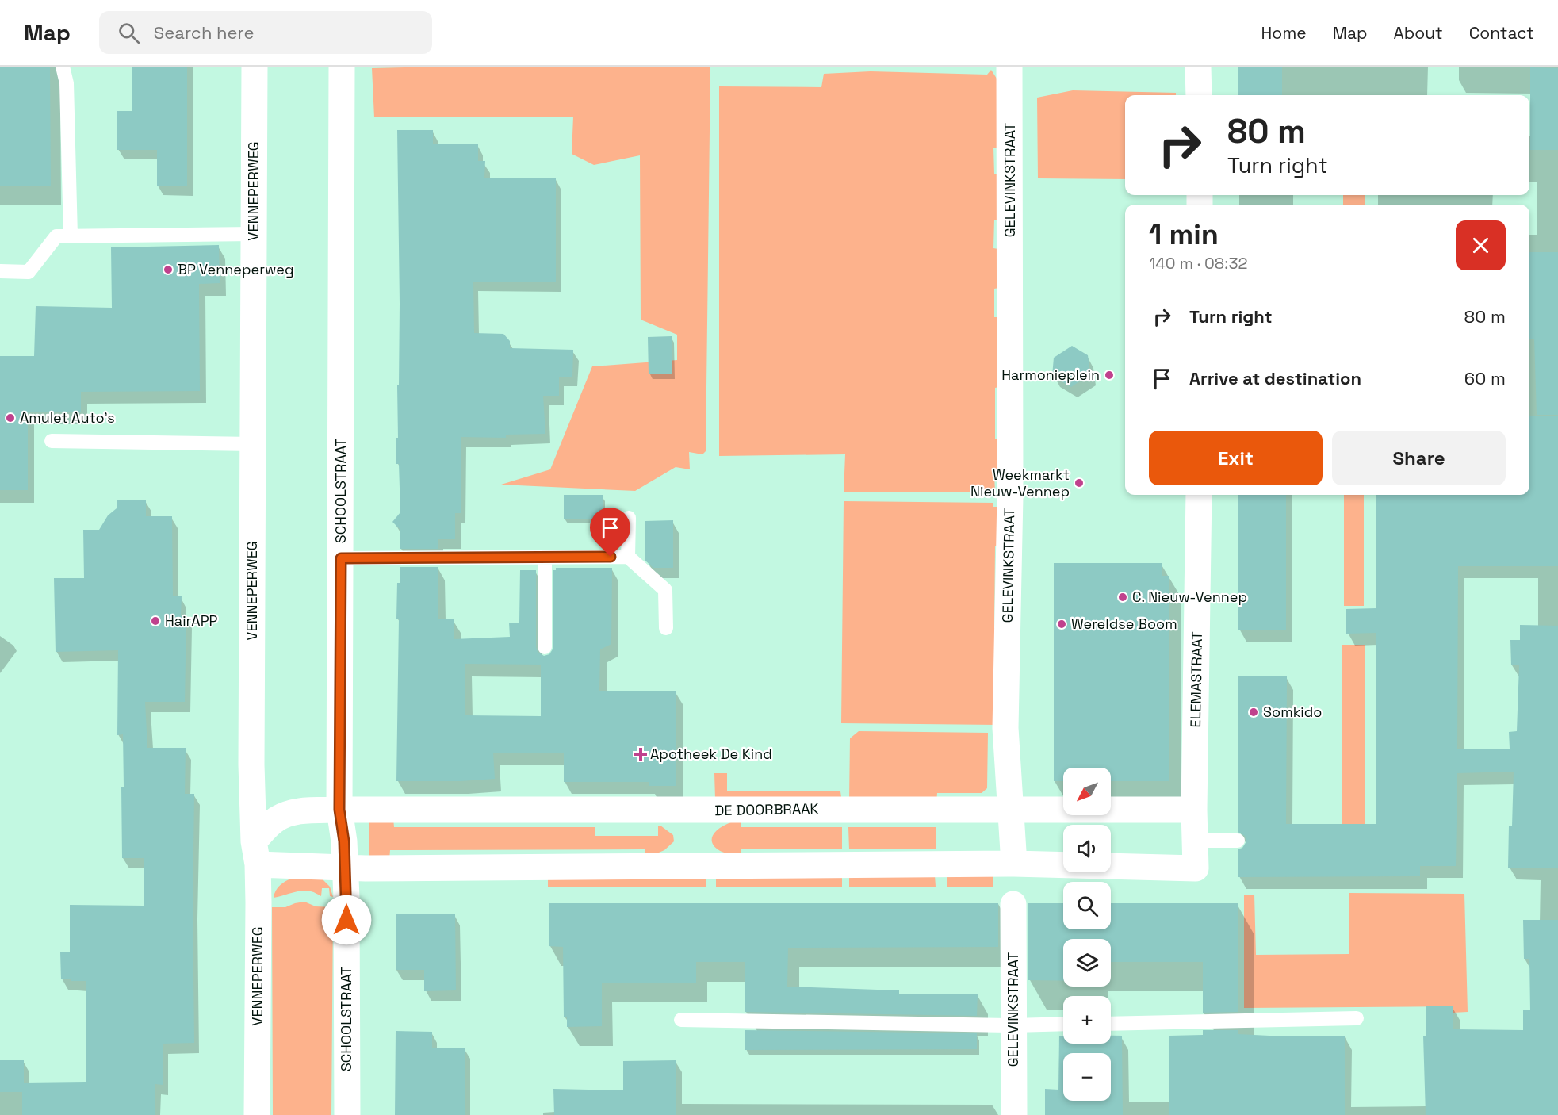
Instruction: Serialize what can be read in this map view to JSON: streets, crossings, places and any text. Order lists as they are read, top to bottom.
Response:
{
  "streets": {
    "street": [
      "GELEVINKSTRAAT",
      "VENNEPERWEG",
      "SCHOOLSTRAAT",
      "ELEMASTRAAT",
      "DE DOORBRAAK"
    ]
  },
  "crossings": [
    ["GELEVINKSTRAAT", "ELEMASTRAAT"],
    ["GELEVINKSTRAAT", "DE DOORBRAAK"],
    ["VENNEPERWEG", "DE DOORBRAAK"],
    ["SCHOOLSTRAAT", "DE DOORBRAAK"],
    ["ELEMASTRAAT", "DE DOORBRAAK"]
  ],
  "places": {
    "other": [
      "BP Venneperweg",
      "Harmonieplein",
      "Amulet Auto's",
      "Weekmarkt Nieuw-Vennep",
      "C. Nieuw-Vennep",
      "HairAPP",
      "Wereldse Boom",
      "Somkido"
    ],
    "health": ["Apotheek De Kind"]
  },
  "north": "bottom left",
  "page": {
    "header": "Map",
    "search": "Search here",
    "nav": [
      "Home",
      "Map",
      "About",
      "Contact"
    ],
    "turn": ["80 m", "Turn right"],
    "heading": ["1 min", "140 m · 08:32"],
    "list": [
      {
        "name": "Turn right",
        "value": "80 m"
      },
      {
        "name": "Arrive at destination",
        "value": "60 m"
      }
    ],
    "buttons": ["Exit", "Share"],
    "map_buttons": ["+", "−"]
  }
}
